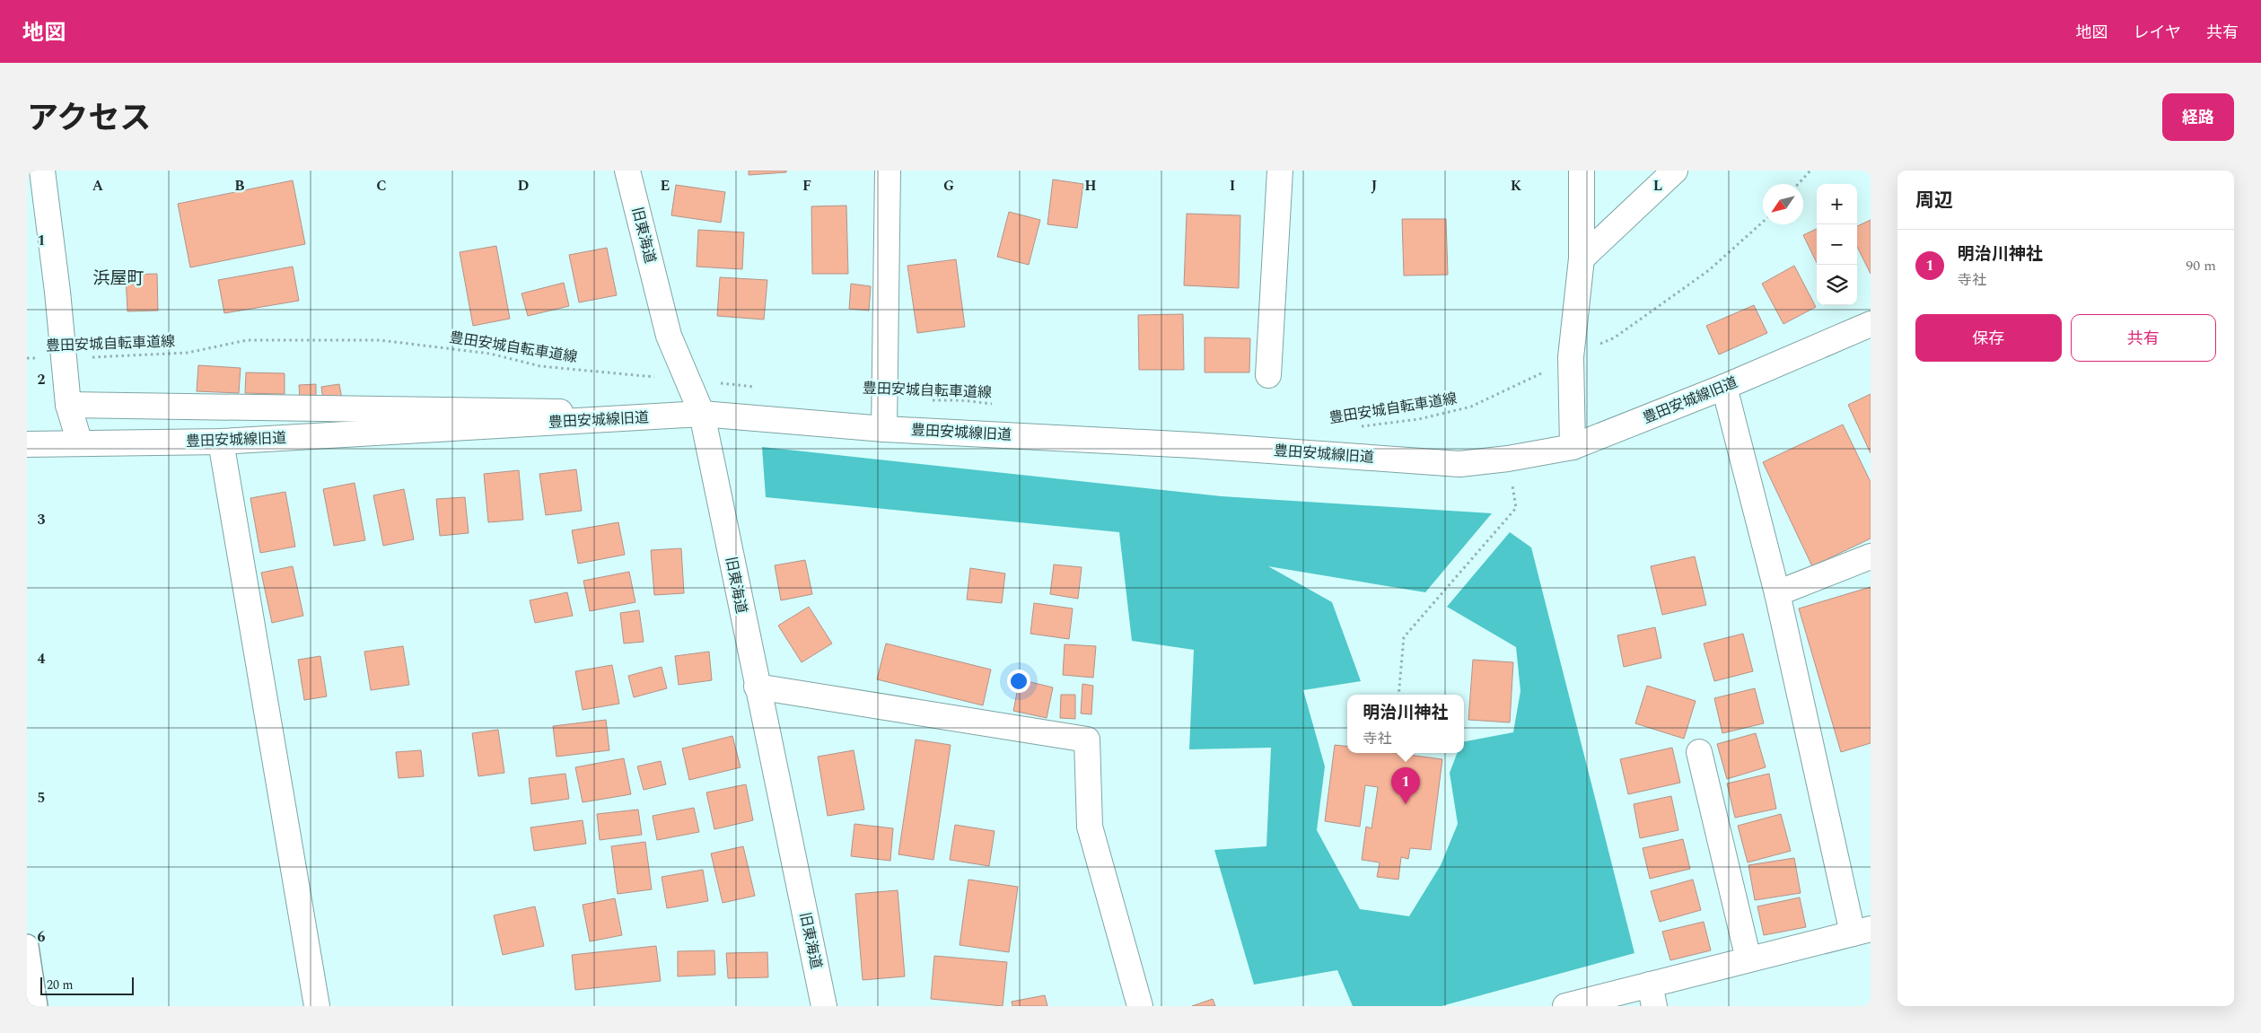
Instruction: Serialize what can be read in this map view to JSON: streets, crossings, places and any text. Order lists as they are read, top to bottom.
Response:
{
  "streets": {
    "street": ["旧東海道", "豊田安城線旧道"],
    "path": ["豊田安城自転車道線"]
  },
  "crossings": [
    ["旧東海道", "豊田安城自転車道線"],
    ["旧東海道", "豊田安城線旧道"]
  ],
  "districts": ["浜屋町"],
  "scale_bar": "20 m",
  "north": "bottom left",
  "page": {
    "header": "地図",
    "nav": ["地図", "レイヤ", "共有"],
    "title": "アクセス",
    "buttons": [
      "経路",
      ["保存", "共有"]
    ],
    "heading": "周辺",
    "map_buttons": ["+", "−"],
    "list": [
      {
        "mark": "1",
        "name": "明治川神社",
        "note": "寺社",
        "value": "90 m"
      }
    ],
    "popup": ["明治川神社", "寺社"],
    "pins": "1",
    "scale": "20 m"
  },
  "grid": {
    "columns": [
      "A",
      "B",
      "C",
      "D",
      "E",
      "F",
      "G",
      "H",
      "I",
      "J",
      "K",
      "L"
    ],
    "rows": [
      "1",
      "2",
      "3",
      "4",
      "5",
      "6"
    ]
  }
}
